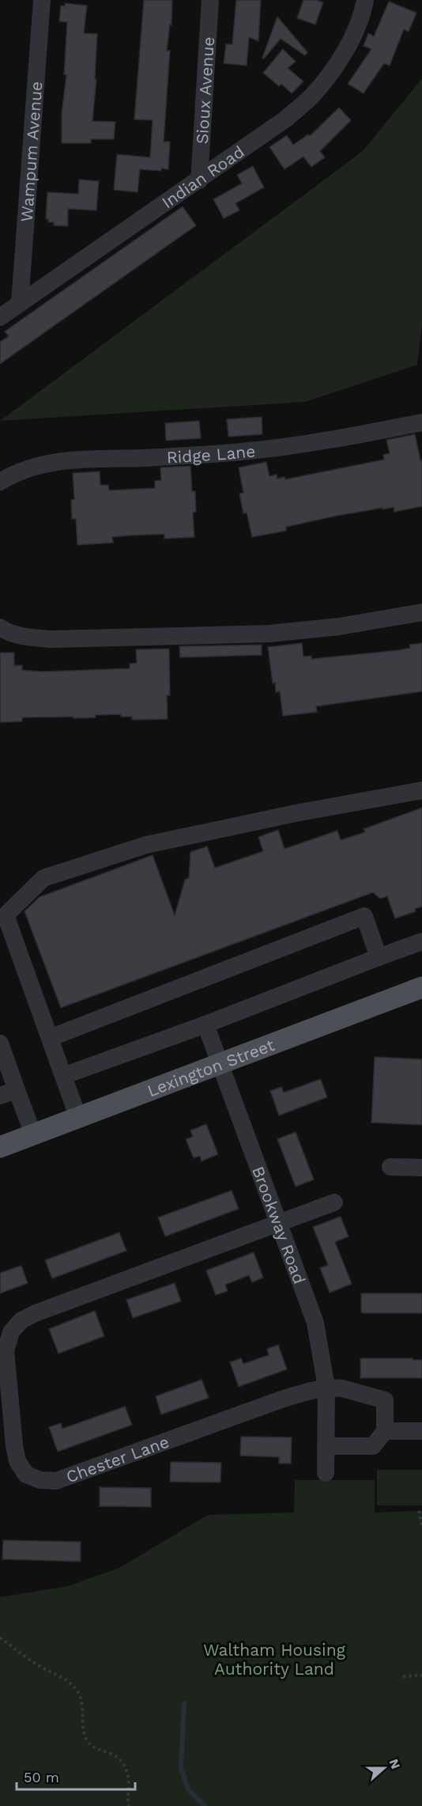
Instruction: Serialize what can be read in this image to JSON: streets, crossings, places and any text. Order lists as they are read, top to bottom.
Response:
{
  "streets": {
    "main road": ["Lexington Street"],
    "street": [
      "Sioux Avenue",
      "Wampum Avenue",
      "Indian Road",
      "Ridge Lane",
      "Brookway Road",
      "Chester Lane"
    ]
  },
  "crossings": [
    ["Sioux Avenue", "Indian Road"],
    ["Wampum Avenue", "Indian Road"],
    ["Lexington Street", "Brookway Road"],
    ["Brookway Road", "Chester Lane"]
  ],
  "parks": ["Waltham Housing Authority Land"],
  "scale_bar": "50 m",
  "north": "right"
}
